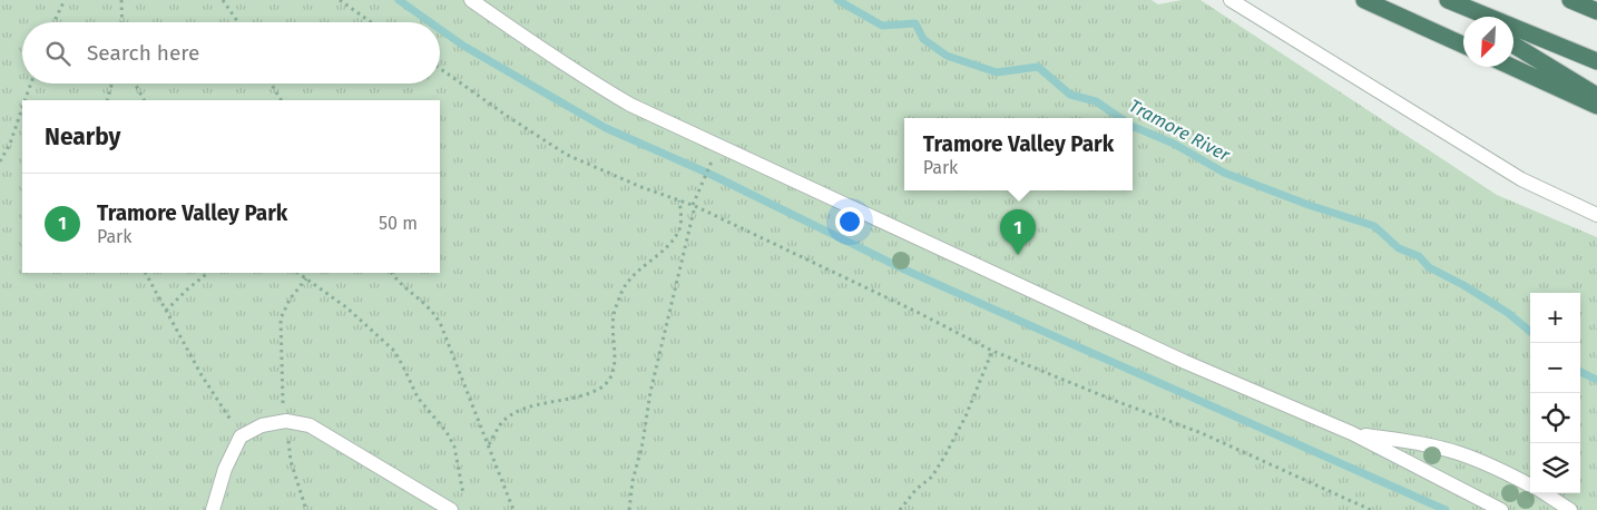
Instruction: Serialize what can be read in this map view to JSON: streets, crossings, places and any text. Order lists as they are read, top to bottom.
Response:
{
  "water": ["Tramore River"],
  "north": "bottom left",
  "page": {
    "search": "Search here",
    "heading": "Nearby",
    "popup": ["Tramore Valley Park", "Park"],
    "list": [
      {
        "mark": "1",
        "name": "Tramore Valley Park",
        "note": "Park",
        "value": "50 m"
      }
    ],
    "pins": "1",
    "map_buttons": ["+", "−"]
  }
}
